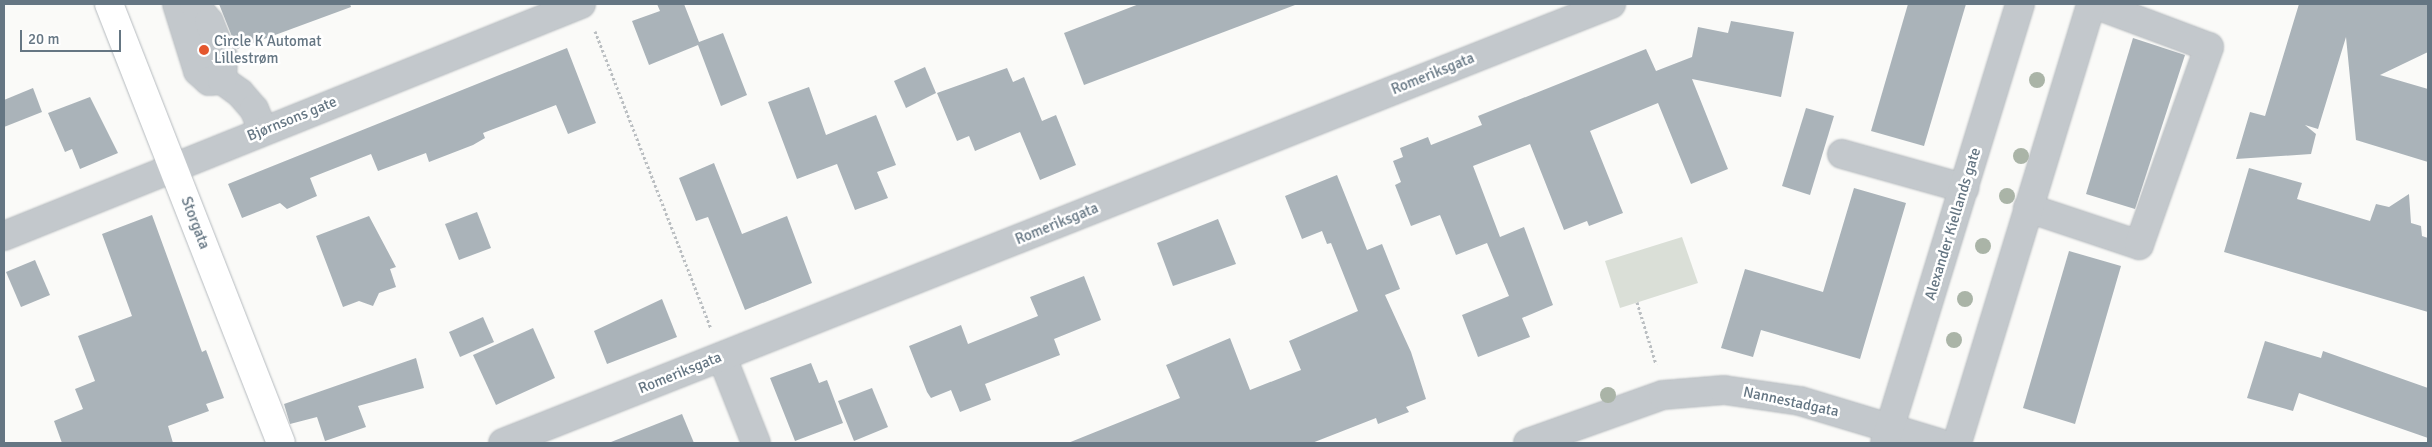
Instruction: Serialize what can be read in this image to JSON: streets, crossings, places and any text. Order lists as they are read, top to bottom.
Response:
{
  "streets": {
    "main road": ["Storgata"],
    "street": [
      "Romeriksgata",
      "Bjørnsons gate",
      "Alexander Kiellands gate",
      "Nannestadgata"
    ]
  },
  "crossings": [
    ["Bjørnsons gate", "Storgata"],
    ["Alexander Kiellands gate", "Nannestadgata"]
  ],
  "places": ["Circle K Automat Lillestrøm"],
  "scale_bar": "20 m"
}
